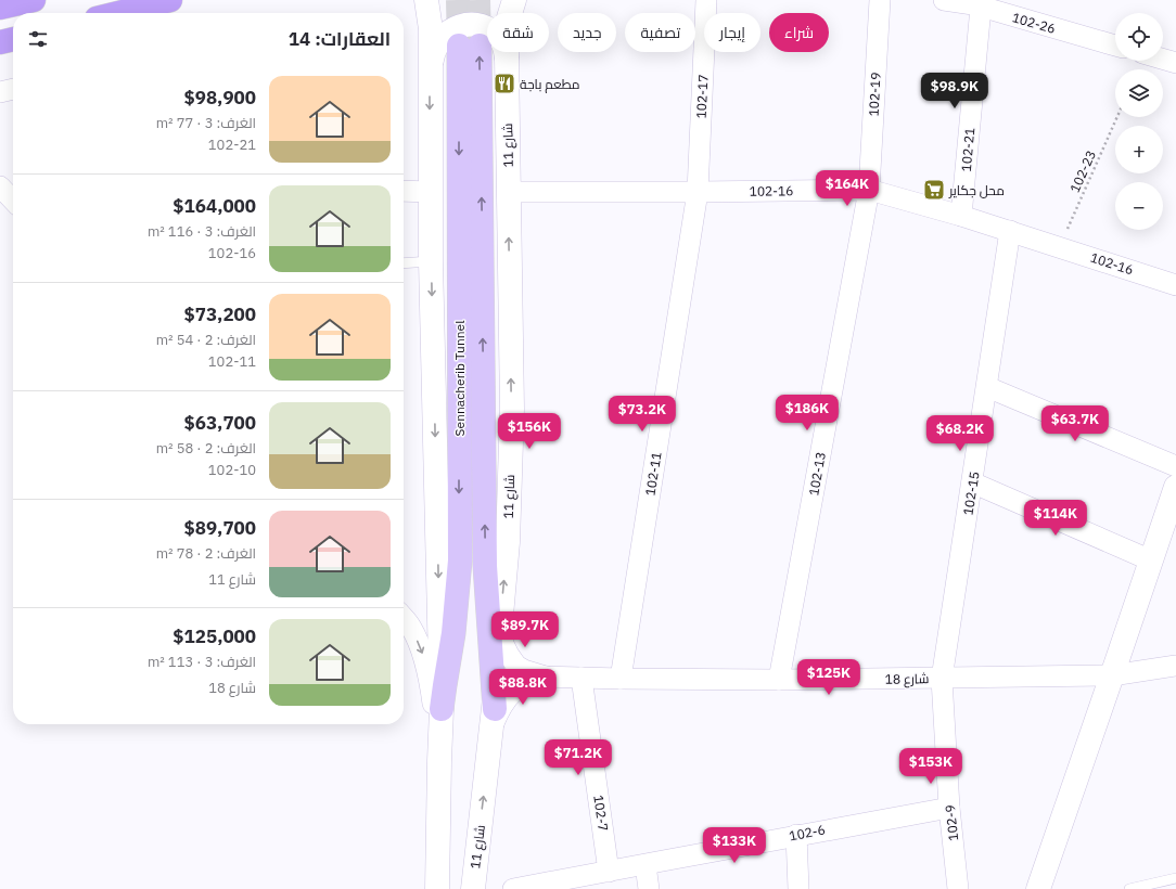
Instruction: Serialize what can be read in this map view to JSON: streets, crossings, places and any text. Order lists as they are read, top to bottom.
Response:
{
  "streets": {
    "main road": ["شارع 11", "Sennacherib Tunnel"],
    "street": [
      "102-26",
      "102-19",
      "102-17",
      "102-21",
      "102-16",
      "102-11",
      "102-13",
      "102-15",
      "شارع 18",
      "102-7",
      "102-9",
      "102-6"
    ],
    "path": ["102-23"]
  },
  "crossings": [
    ["102-26", "102-21"],
    ["102-19", "102-16"],
    ["102-19", "102-13"],
    ["102-17", "102-16"],
    ["102-17", "102-11"],
    ["شارع 11", "102-16"],
    ["شارع 11", "Sennacherib Tunnel"],
    ["102-21", "102-16"],
    ["102-23", "102-16"],
    ["102-16", "102-11"],
    ["102-16", "102-13"],
    ["102-16", "102-15"],
    ["102-11", "شارع 18"],
    ["102-13", "شارع 18"],
    ["102-15", "شارع 18"],
    ["102-15", "102-9"],
    ["شارع 18", "102-7"],
    ["شارع 18", "102-9"],
    ["102-7", "102-6"],
    ["102-9", "102-6"]
  ],
  "places": {
    "restaurant": ["مطعم باجة"],
    "supermarket": ["محل جكاير"]
  },
  "page": {
    "map_buttons": ["+", "−"],
    "chip": [
      "شراء",
      "إيجار",
      "تصفية",
      "جديد",
      "شقة"
    ],
    "heading": "العقارات: 14",
    "list": [
      {
        "name": "$98,900",
        "note": "الغرف: 3 · 77 m² · 102-21"
      },
      {
        "name": "$164,000",
        "note": "الغرف: 3 · 116 m² · 102-16"
      },
      {
        "name": "$73,200",
        "note": "الغرف: 2 · 54 m² · 102-11"
      },
      {
        "name": "$63,700",
        "note": "الغرف: 2 · 58 m² · 102-10"
      },
      {
        "name": "$89,700",
        "note": "الغرف: 2 · 78 m² · شارع 11"
      },
      {
        "name": "$125,000",
        "note": "الغرف: 3 · 113 m² · شارع 18"
      }
    ],
    "price": [
      "$98.9K",
      "$164K",
      "$186K",
      "$73.2K",
      "$63.7K",
      "$156K",
      "$68.2K",
      "$114K",
      "$89.7K",
      "$125K",
      "$88.8K",
      "$71.2K",
      "$153K",
      "$133K"
    ]
  }
}
